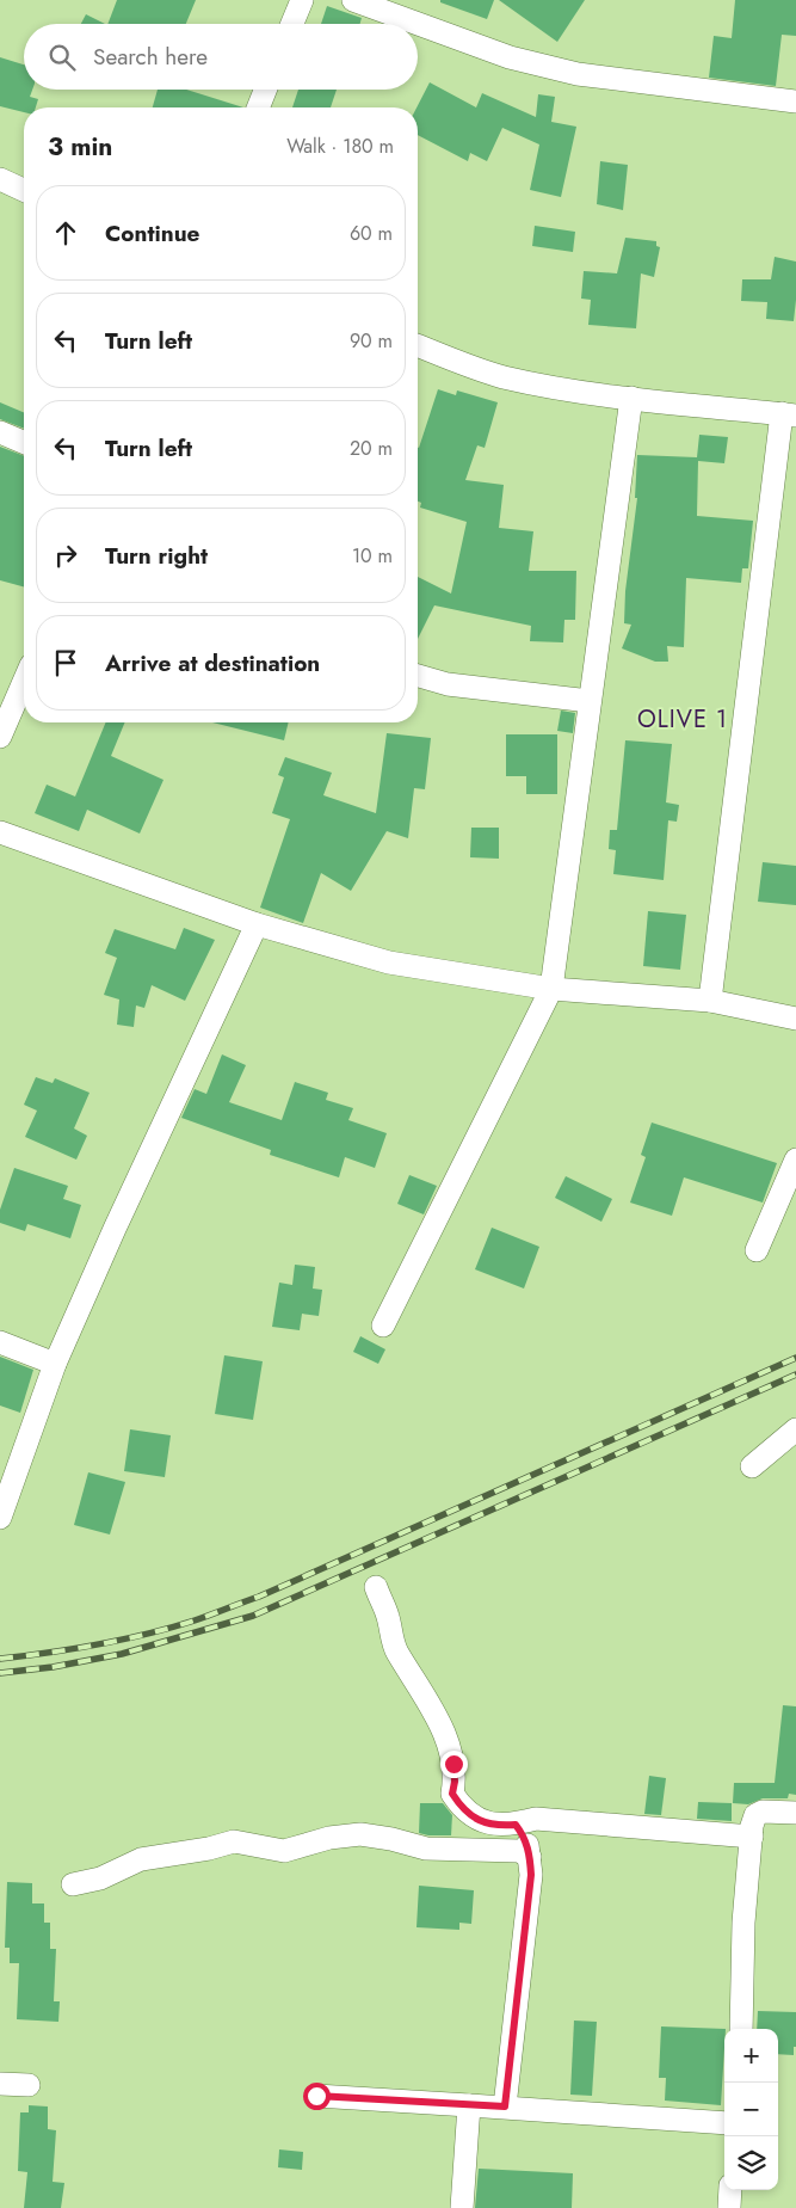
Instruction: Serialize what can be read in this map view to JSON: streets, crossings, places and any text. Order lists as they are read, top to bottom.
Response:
{
  "districts": ["OLIVE 1"],
  "page": {
    "search": "Search here",
    "heading": ["3 min", "Walk · 180 m"],
    "list": [
      ["Continue", "60 m"],
      ["Turn left", "90 m"],
      ["Turn left", "20 m"],
      ["Turn right", "10 m"],
      "Arrive at destination"
    ],
    "map_buttons": ["+", "−"]
  }
}
